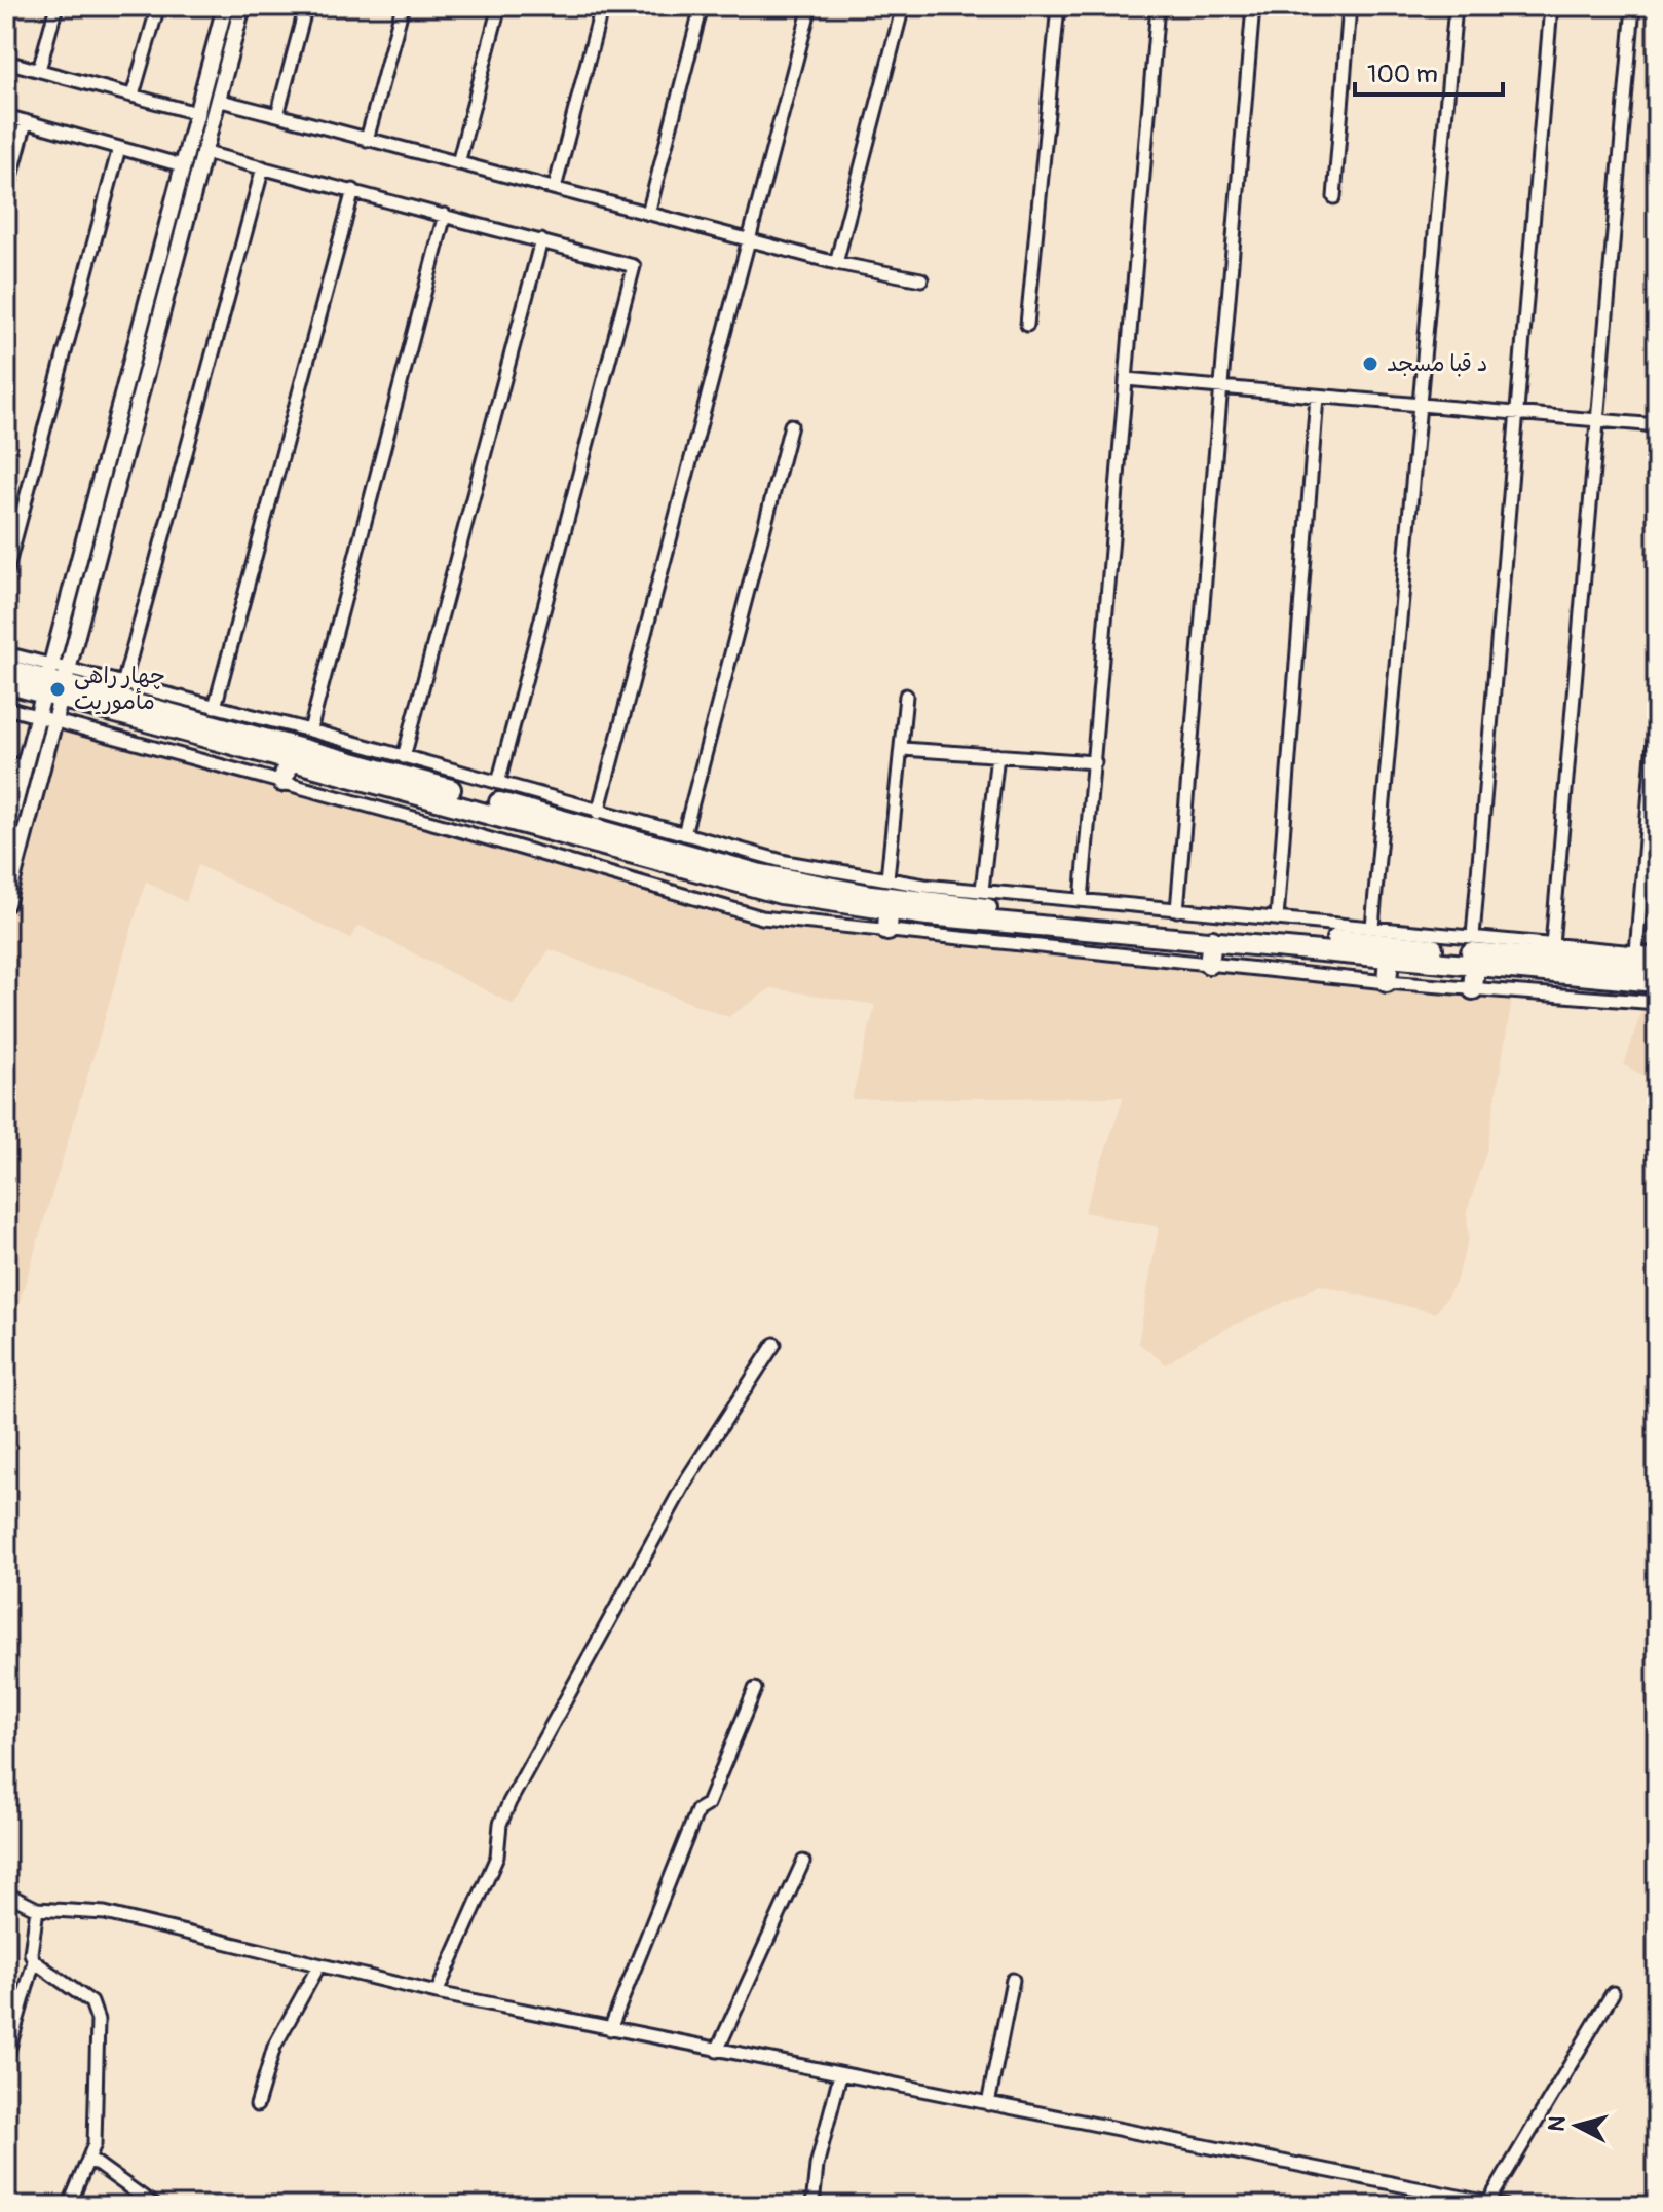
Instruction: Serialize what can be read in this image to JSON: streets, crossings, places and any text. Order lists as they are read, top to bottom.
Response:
{
  "places": ["د قبا مسجد", "چهار راهی مأموریت"],
  "scale_bar": "100 m",
  "north": "left"
}
